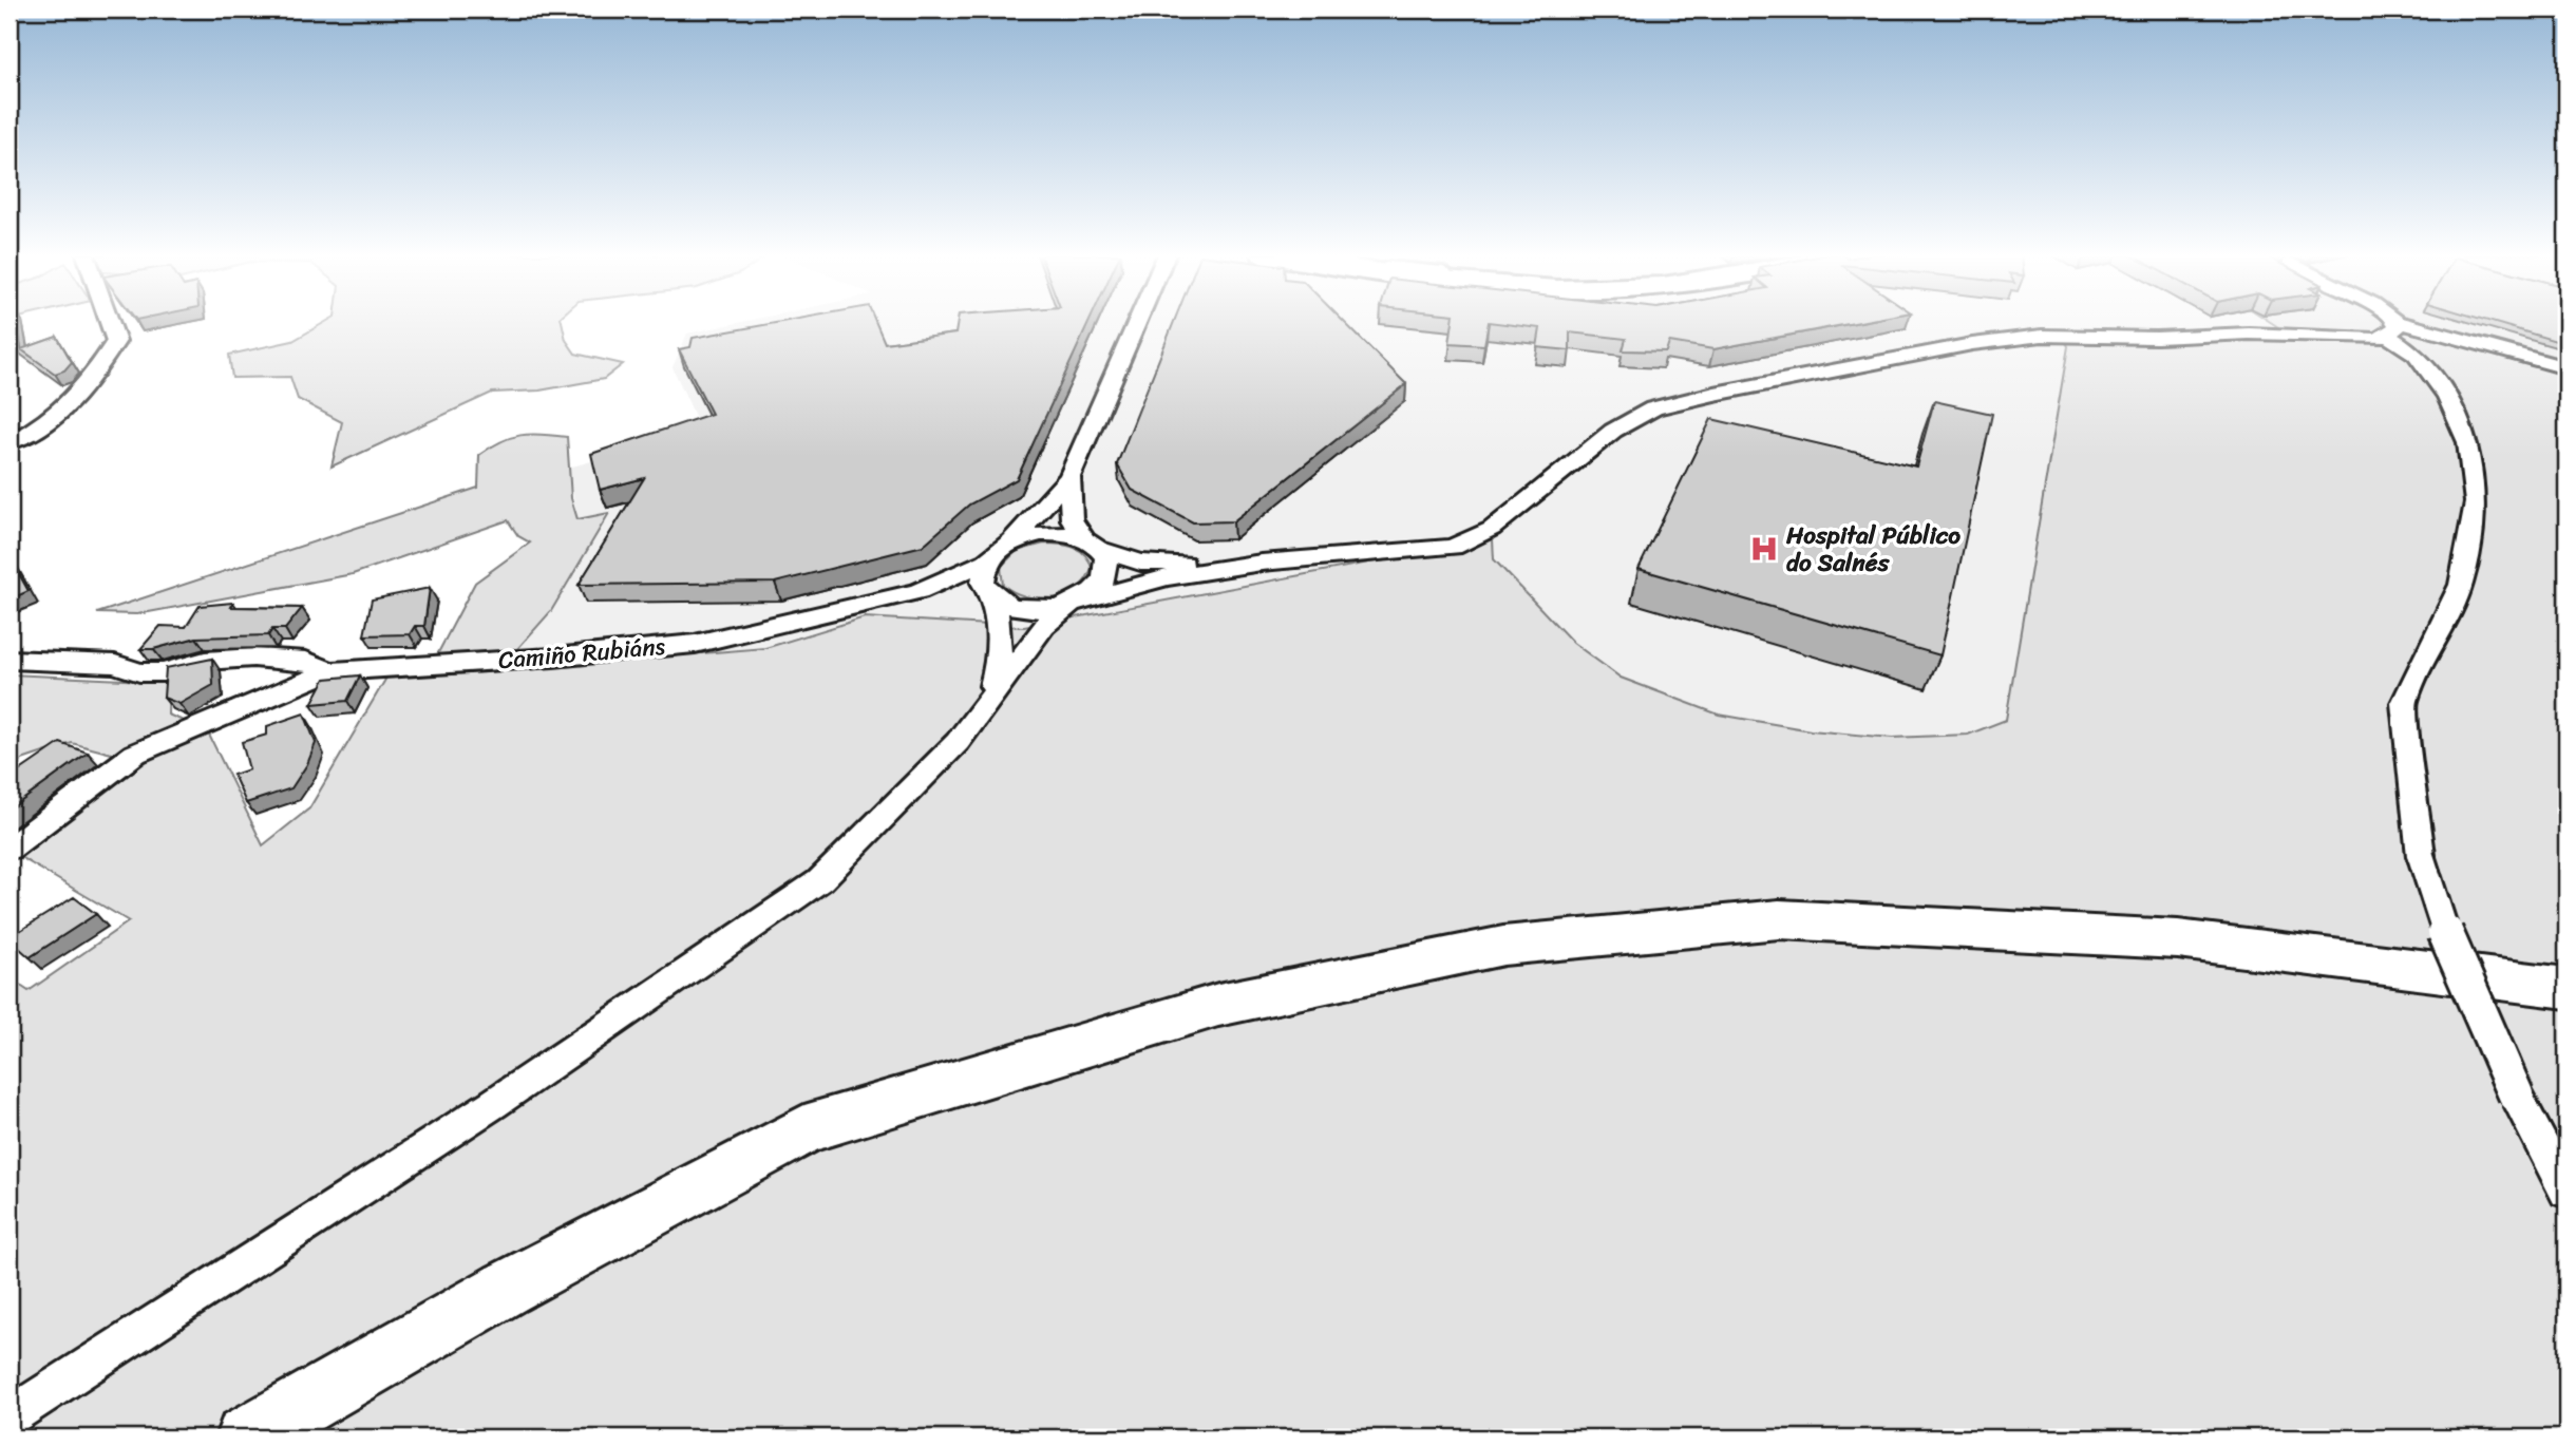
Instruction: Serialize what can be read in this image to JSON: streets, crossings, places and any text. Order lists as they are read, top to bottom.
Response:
{
  "streets": {
    "street": ["Camiño Rubiáns"]
  },
  "places": {
    "hospital": ["Hospital Público do Salnés"]
  }
}
